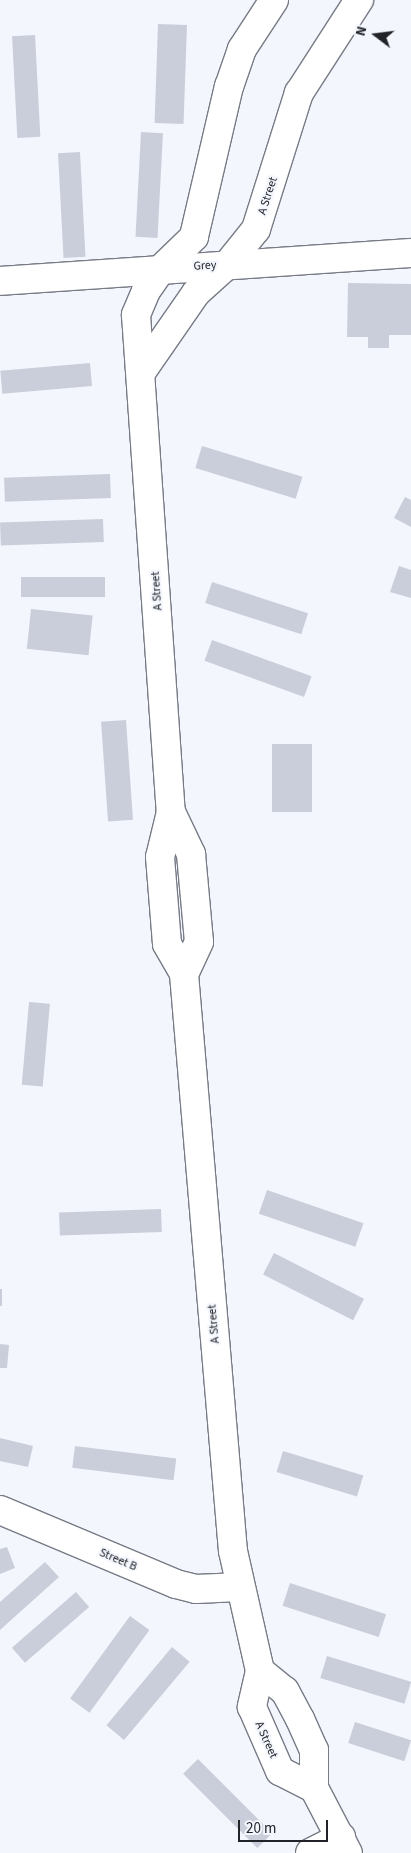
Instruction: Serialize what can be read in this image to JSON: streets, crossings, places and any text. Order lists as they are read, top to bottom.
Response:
{
  "streets": {
    "street": ["A Street", "Grey", "Street B"]
  },
  "crossings": [
    ["A Street", "Grey"],
    ["A Street", "Street B"]
  ],
  "scale_bar": "20 m",
  "north": "left"
}
